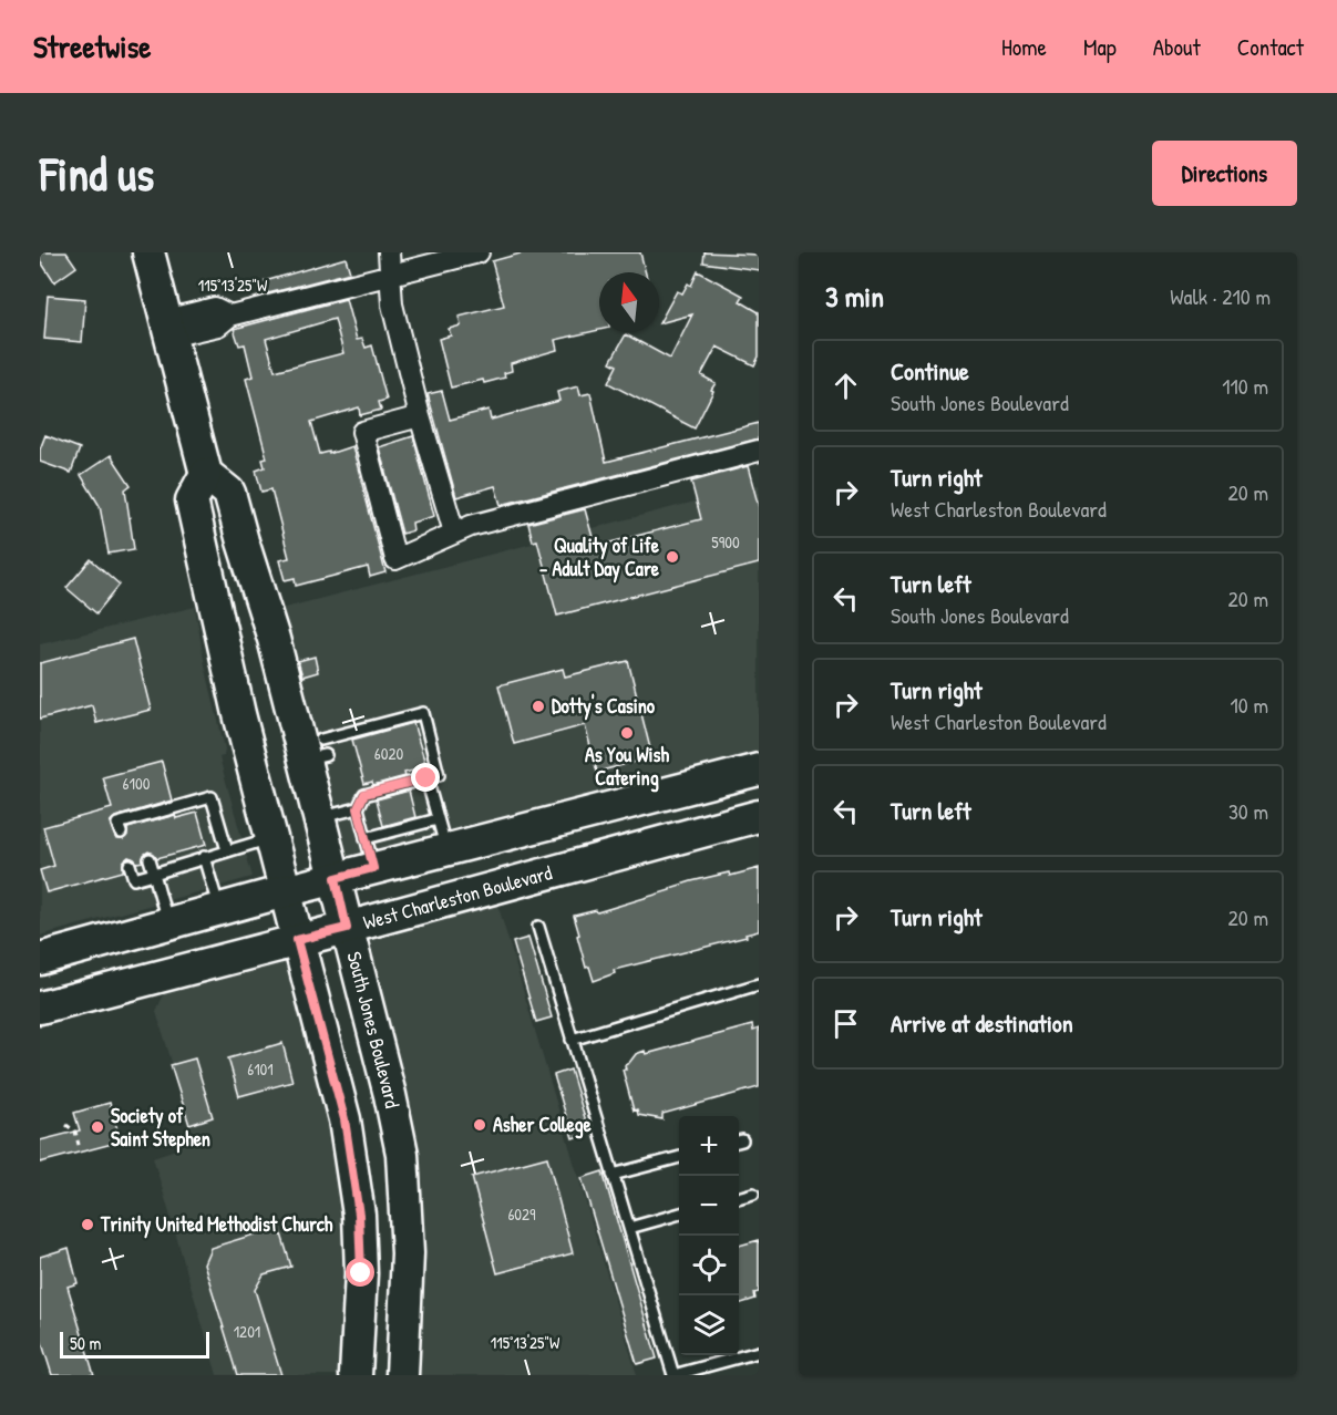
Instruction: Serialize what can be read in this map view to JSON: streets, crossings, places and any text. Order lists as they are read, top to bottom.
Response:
{
  "streets": {
    "main road": ["West Charleston Boulevard", "South Jones Boulevard"]
  },
  "crossings": [
    ["West Charleston Boulevard", "South Jones Boulevard"]
  ],
  "places": [
    "Quality of Life - Adult Day Care",
    "Dotty's Casino",
    "As You Wish Catering",
    "Asher College",
    "Society of Saint Stephen",
    "Trinity United Methodist Church"
  ],
  "house_numbers": [
    "5900",
    "6020",
    "6100",
    "6101",
    "6029",
    "1201"
  ],
  "scale_bar": "50 m",
  "north": "top",
  "page": {
    "header": "Streetwise",
    "nav": [
      "Home",
      "Map",
      "About",
      "Contact"
    ],
    "buttons": "Directions",
    "title": "Find us",
    "heading": ["3 min", "Walk · 210 m"],
    "list": [
      ["Continue", "South Jones Boulevard", "110 m"],
      ["Turn right", "West Charleston Boulevard", "20 m"],
      ["Turn left", "South Jones Boulevard", "20 m"],
      ["Turn right", "West Charleston Boulevard", "10 m"],
      ["Turn left", "30 m"],
      ["Turn right", "20 m"],
      "Arrive at destination"
    ],
    "map_buttons": ["+", "−"],
    "scale": "50 m"
  },
  "coordinates": ["115°13'25\"W"]
}
